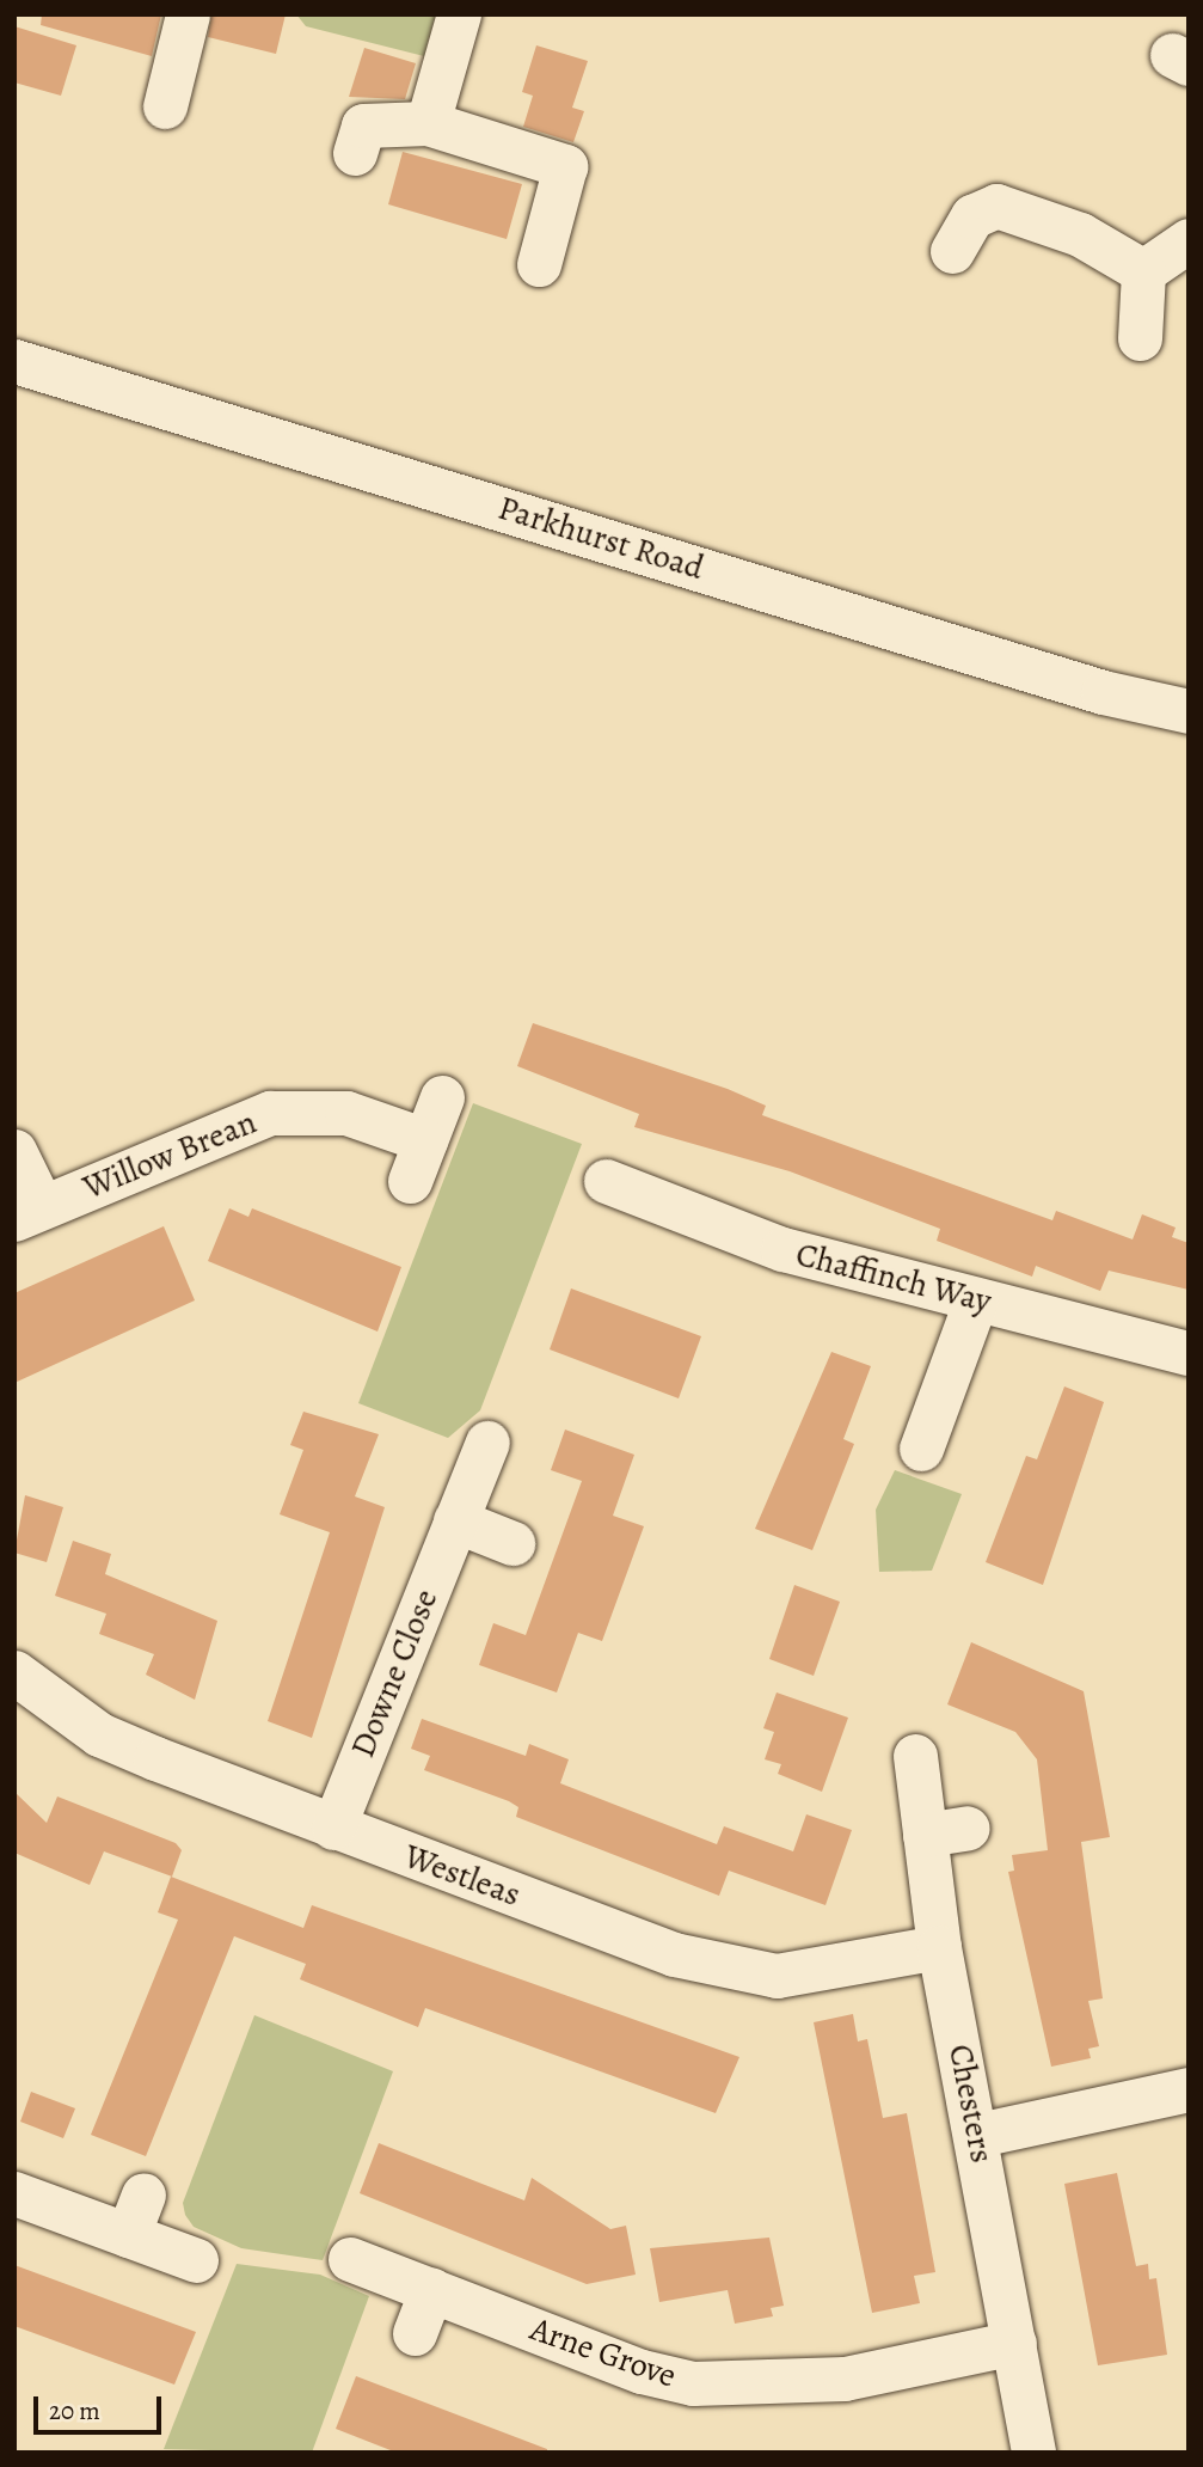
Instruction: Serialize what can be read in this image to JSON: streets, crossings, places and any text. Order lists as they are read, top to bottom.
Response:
{
  "streets": {
    "street": [
      "Parkhurst Road",
      "Willow Brean",
      "Chaffinch Way",
      "Downe Close",
      "Westleas",
      "Chesters",
      "Arne Grove"
    ]
  },
  "crossings": [
    ["Downe Close", "Westleas"],
    ["Westleas", "Chesters"],
    ["Chesters", "Arne Grove"]
  ],
  "scale_bar": "20 m"
}
